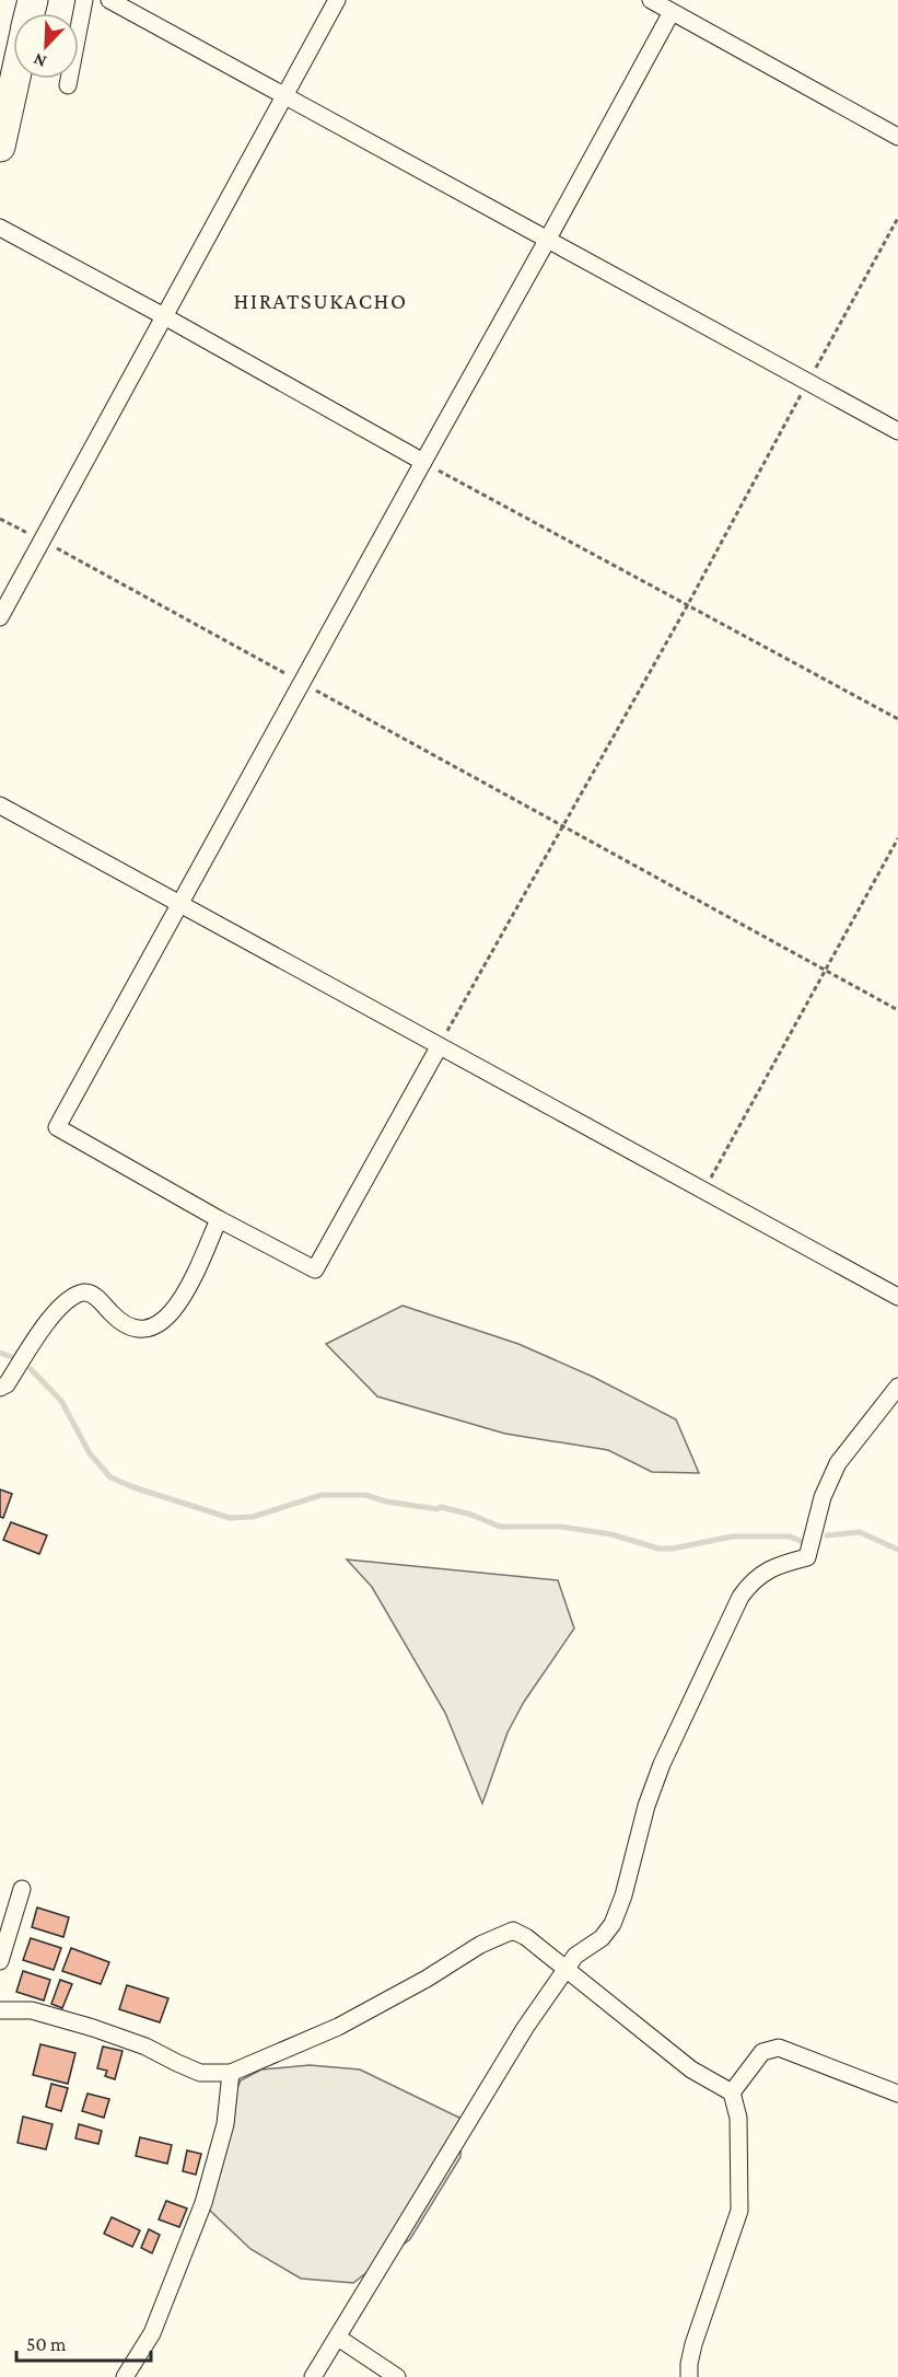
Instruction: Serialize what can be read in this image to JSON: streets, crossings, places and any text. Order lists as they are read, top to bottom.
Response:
{
  "districts": ["HIRATSUKACHO"],
  "scale_bar": "50 m",
  "north": "bottom left"
}
